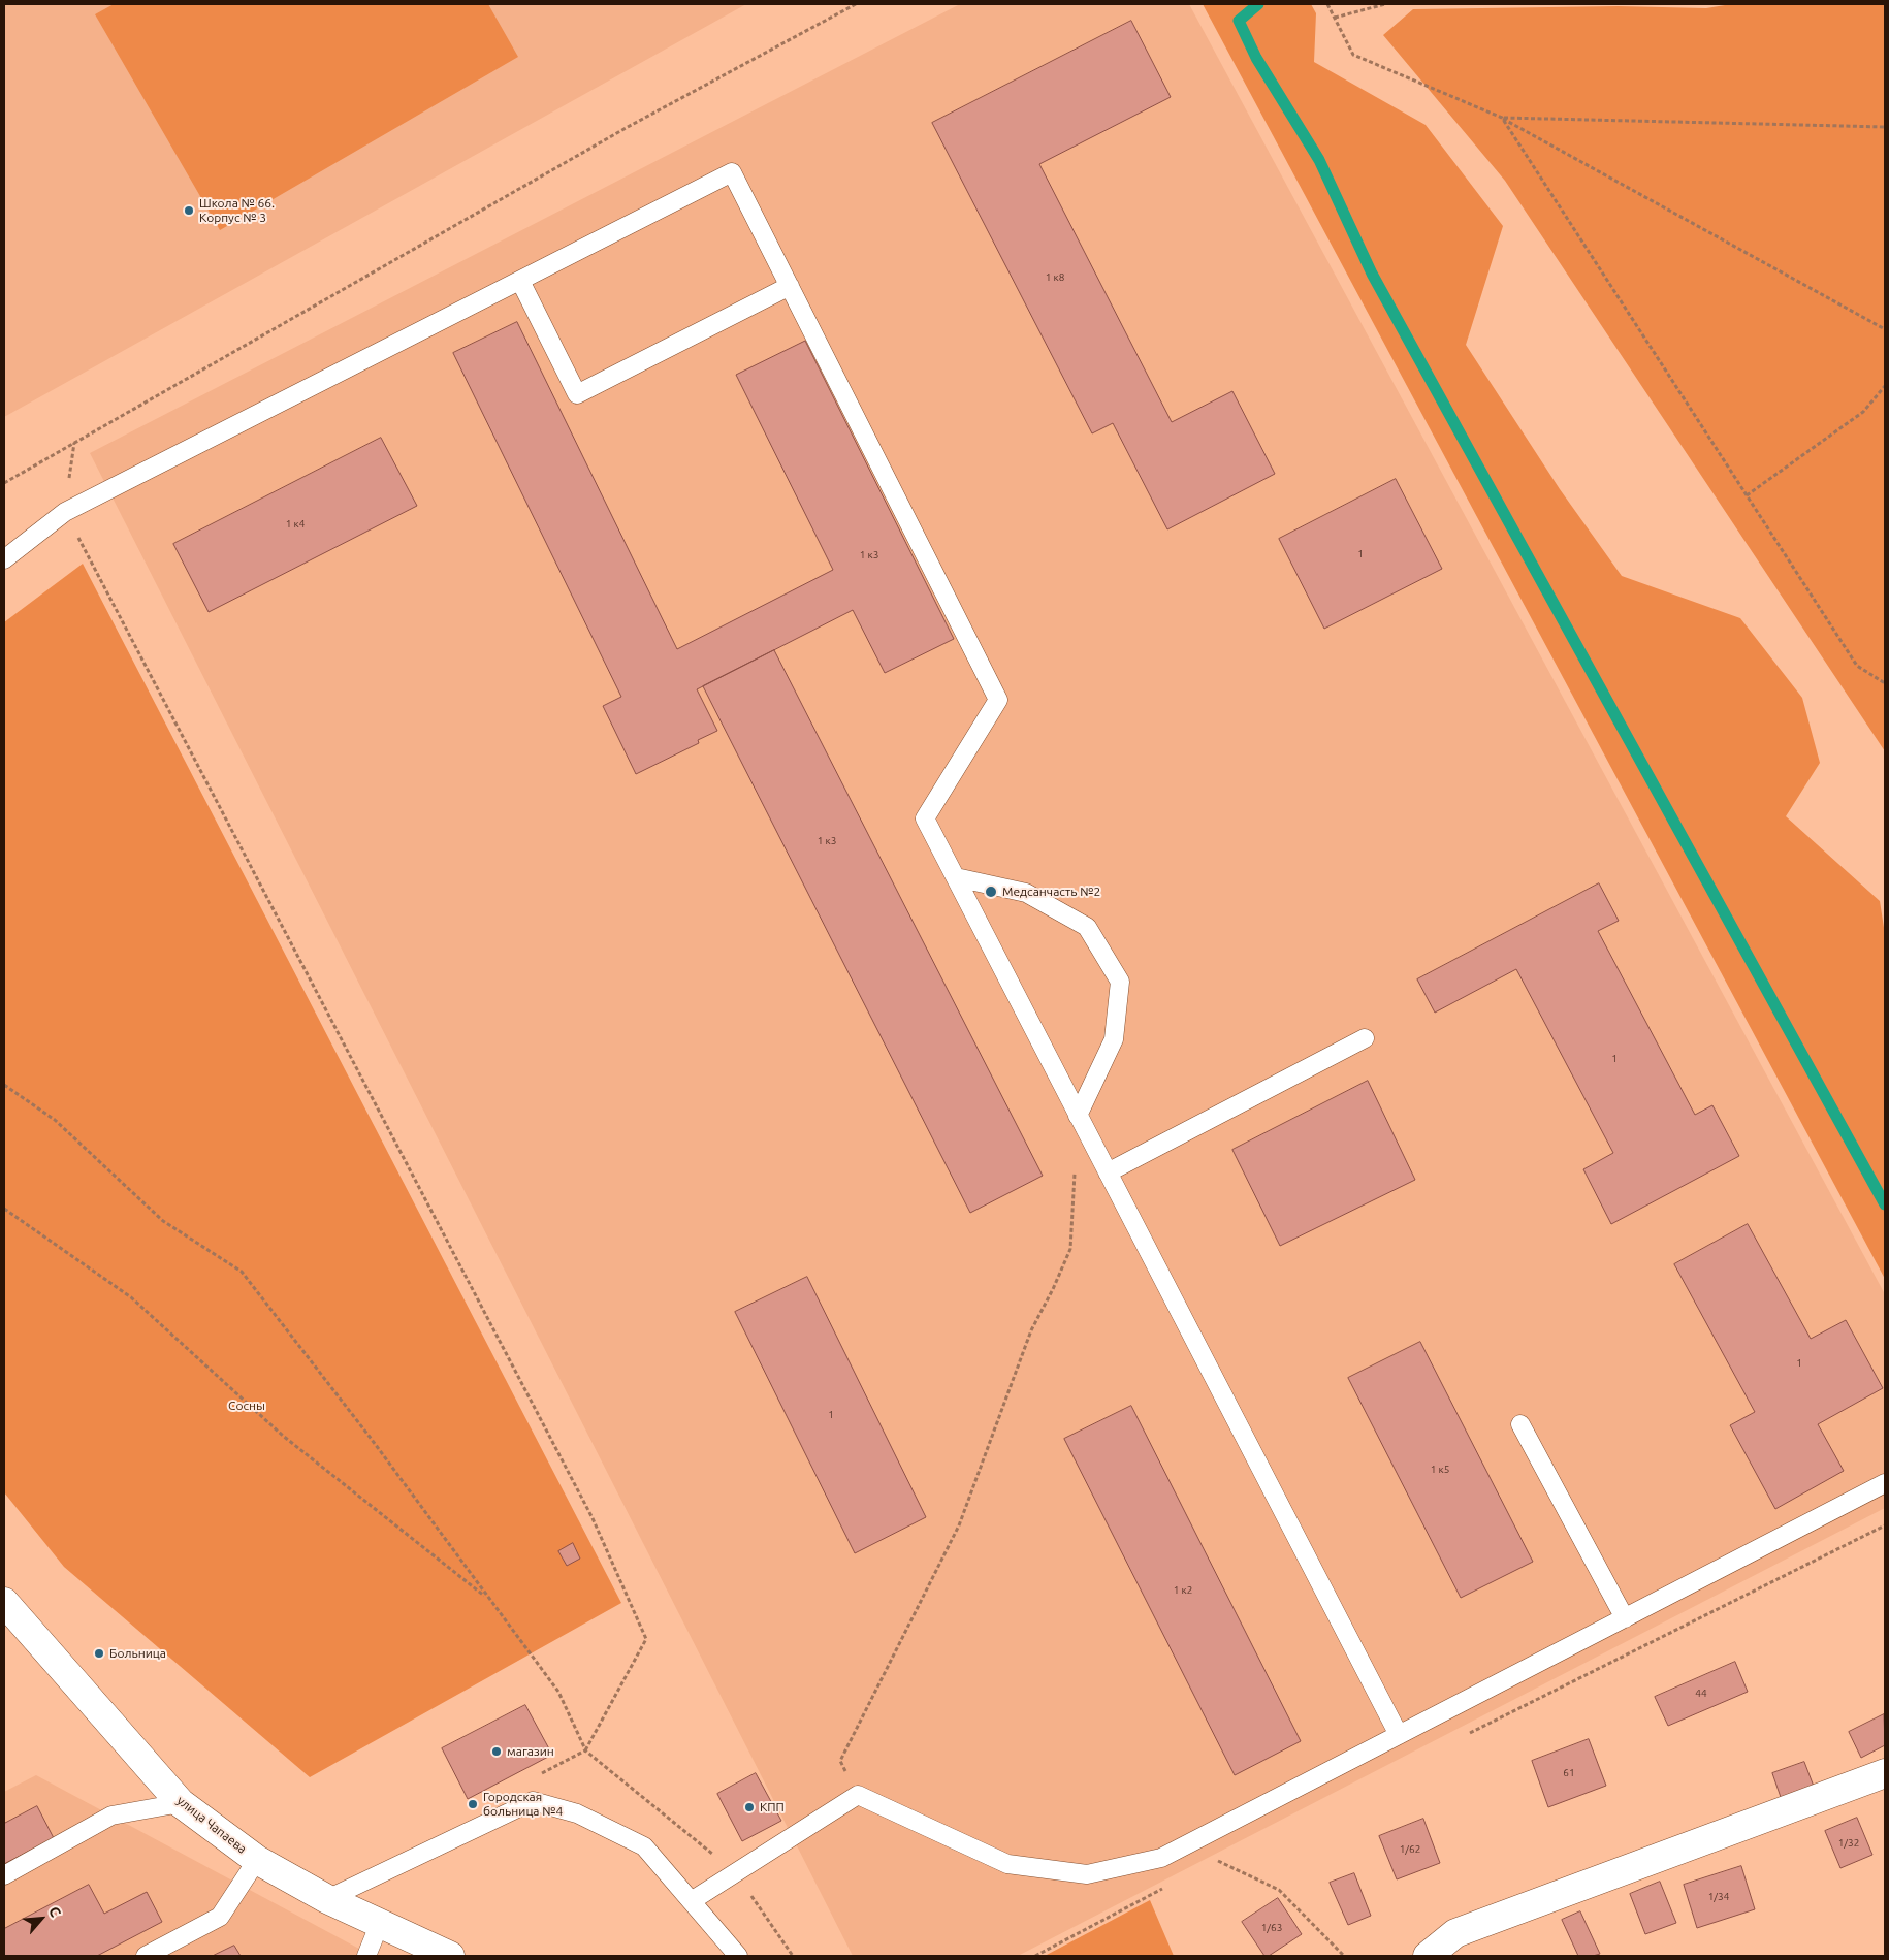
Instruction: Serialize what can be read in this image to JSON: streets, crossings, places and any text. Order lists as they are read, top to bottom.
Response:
{
  "streets": {
    "street": ["улица Чапаева"]
  },
  "parks": ["Сосны"],
  "places": [
    "Школа № 66. Корпус № 3",
    "Медсанчасть №2",
    "Больница",
    "магазин",
    "Городская больница №4",
    "КПП"
  ],
  "house_numbers": [
    "1 к8",
    "1 к4",
    "1",
    "1 к3",
    "1 к3",
    "1",
    "1",
    "1",
    "1 к5",
    "1 к2",
    "44",
    "61",
    "1/32",
    "1/62",
    "1/34",
    "1/63"
  ],
  "north": "top right"
}
